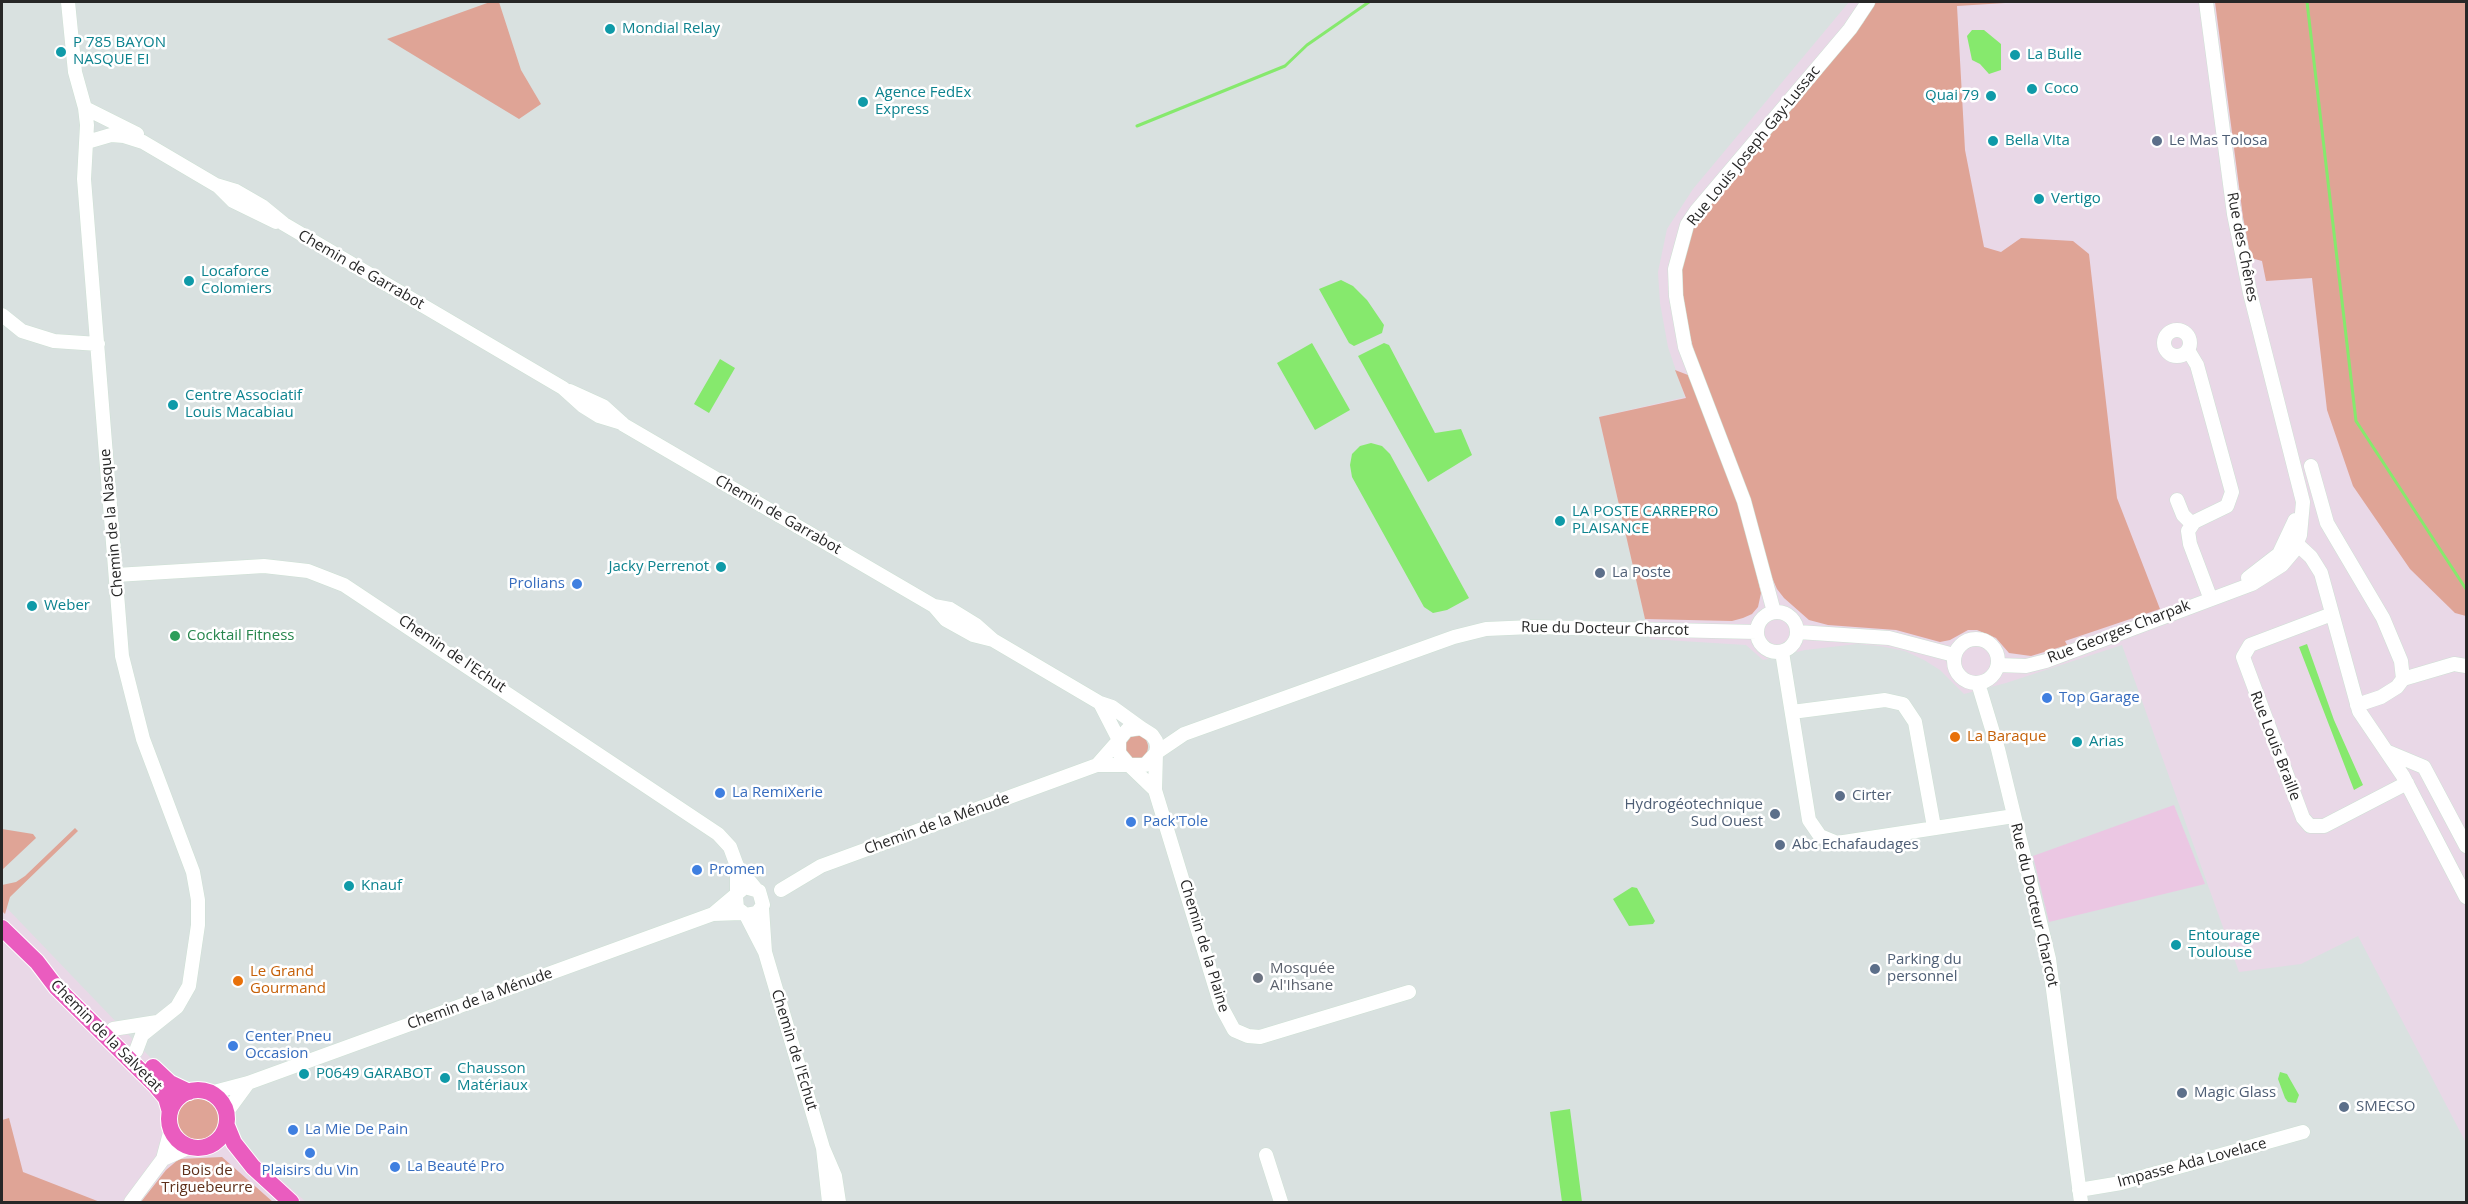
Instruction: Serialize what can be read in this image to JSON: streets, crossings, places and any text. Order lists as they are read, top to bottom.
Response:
{
  "streets": {
    "main road": ["Chemin de la Salvetat"],
    "street": [
      "Rue Louis Joseph Gay-Lussac",
      "Rue des Chênes",
      "Chemin de Garrabot",
      "Chemin de la Nasque",
      "Rue du Docteur Charcot",
      "Rue Georges Charpak",
      "Chemin de l'Echut",
      "Rue Louis Braille",
      "Chemin de la Ménude",
      "Chemin de la Plaine",
      "Impasse Ada Lovelace"
    ]
  },
  "crossings": [
    ["Rue Louis Joseph Gay-Lussac", "Rue du Docteur Charcot"],
    ["Rue des Chênes", "Rue Georges Charpak"],
    ["Chemin de Garrabot", "Chemin de la Nasque"],
    ["Chemin de Garrabot", "Chemin de la Ménude"],
    ["Chemin de Garrabot", "Chemin de la Plaine"],
    ["Chemin de la Nasque", "Chemin de l'Echut"],
    ["Chemin de la Nasque", "Chemin de la Salvetat"],
    ["Rue du Docteur Charcot", "Rue Georges Charpak"],
    ["Rue du Docteur Charcot", "Impasse Ada Lovelace"],
    ["Chemin de l'Echut", "Chemin de la Ménude"],
    ["Chemin de la Ménude", "Chemin de la Plaine"],
    ["Chemin de la Ménude", "Chemin de la Salvetat"]
  ],
  "parks": ["Bois de Triguebeurre"],
  "places": [
    "Mondial Relay",
    "P 785 BAYON NASQUE EI",
    "La Bulle",
    "Coco",
    "Quai 79",
    "Agence FedEx Express",
    "Bella VIta",
    "Le Mas Tolosa",
    "Vertigo",
    "Locaforce Colomiers",
    "Centre Associatif Louis Macabiau",
    "LA POSTE CARREPRO PLAISANCE",
    "Jacky Perrenot",
    "La Poste",
    "Prolians",
    "Weber",
    "Cocktail Fitness",
    "Top Garage",
    "La Baraque",
    "Arias",
    "La RemiXerie",
    "Cirter",
    "Hydrogéotechnique Sud Ouest",
    "Pack'Tole",
    "Abc Echafaudages",
    "Promen",
    "Knauf",
    "Entourage Toulouse",
    "Parking du personnel",
    "Mosquée Al'Ihsane",
    "Le Grand Gourmand",
    "Center Pneu Occasion",
    "P0649 GARABOT",
    "Chausson Matériaux",
    "Magic Glass",
    "SMECSO",
    "La Mie De Pain",
    "Plaisirs du Vin",
    "La Beauté Pro"
  ]
}
